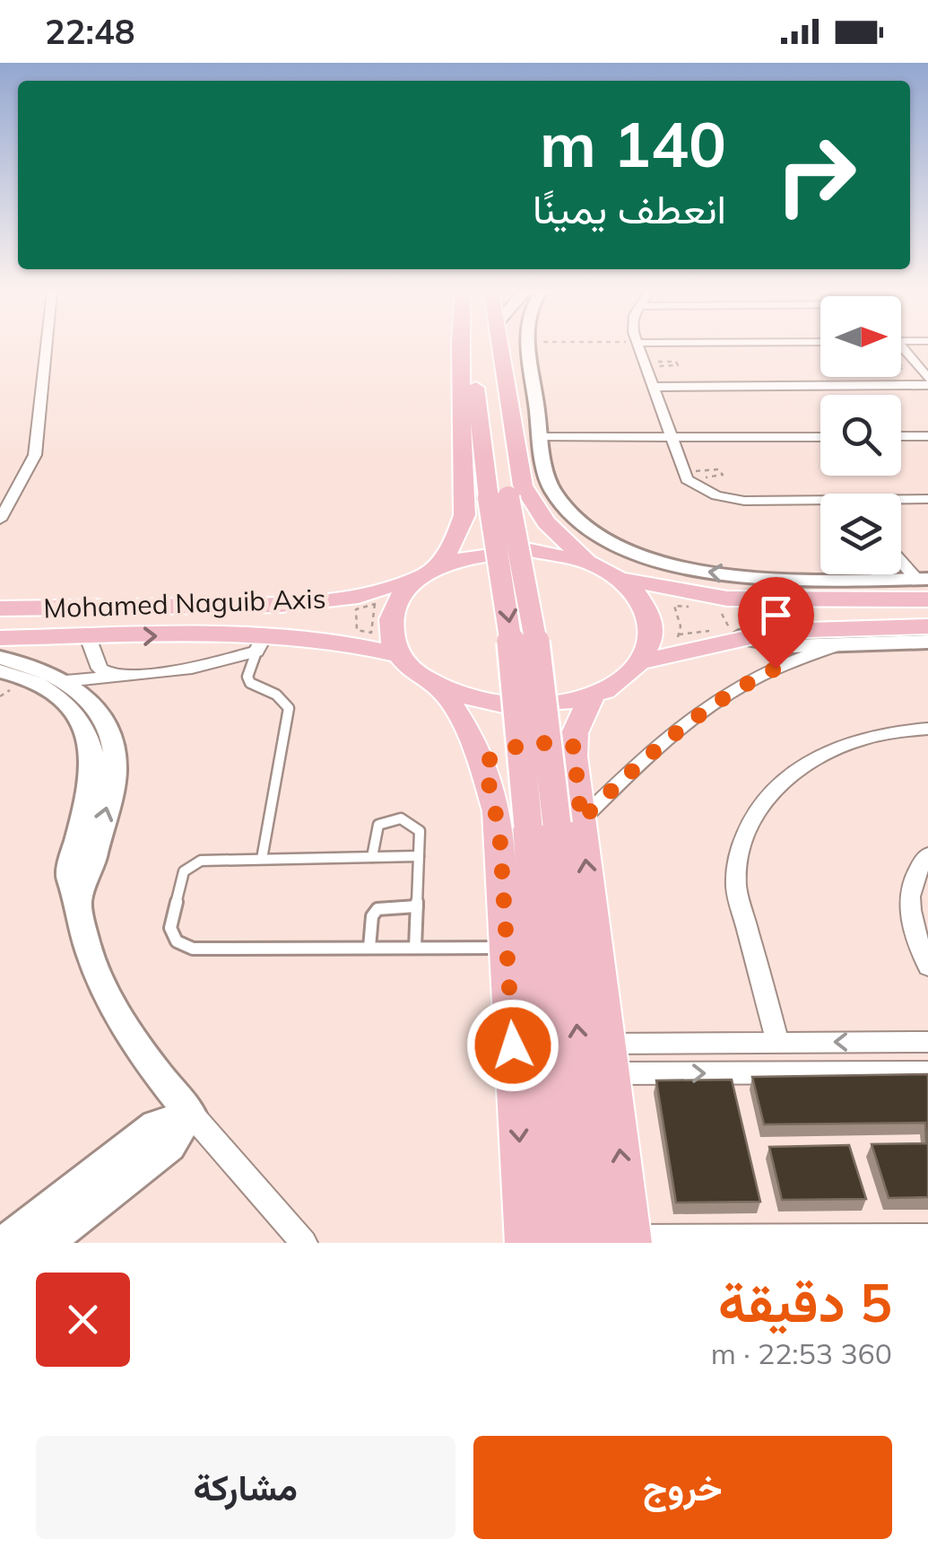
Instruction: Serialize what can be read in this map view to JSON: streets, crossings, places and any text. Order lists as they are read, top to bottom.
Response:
{
  "streets": {
    "main road": ["Mohamed Naguib Axis"]
  },
  "north": "right",
  "page": {
    "status": "22:48",
    "turn": ["140 m", "انعطف يمينًا"],
    "heading": ["5 دقيقة", "360 m · 22:53"],
    "buttons": ["خروج", "مشاركة"]
  }
}
